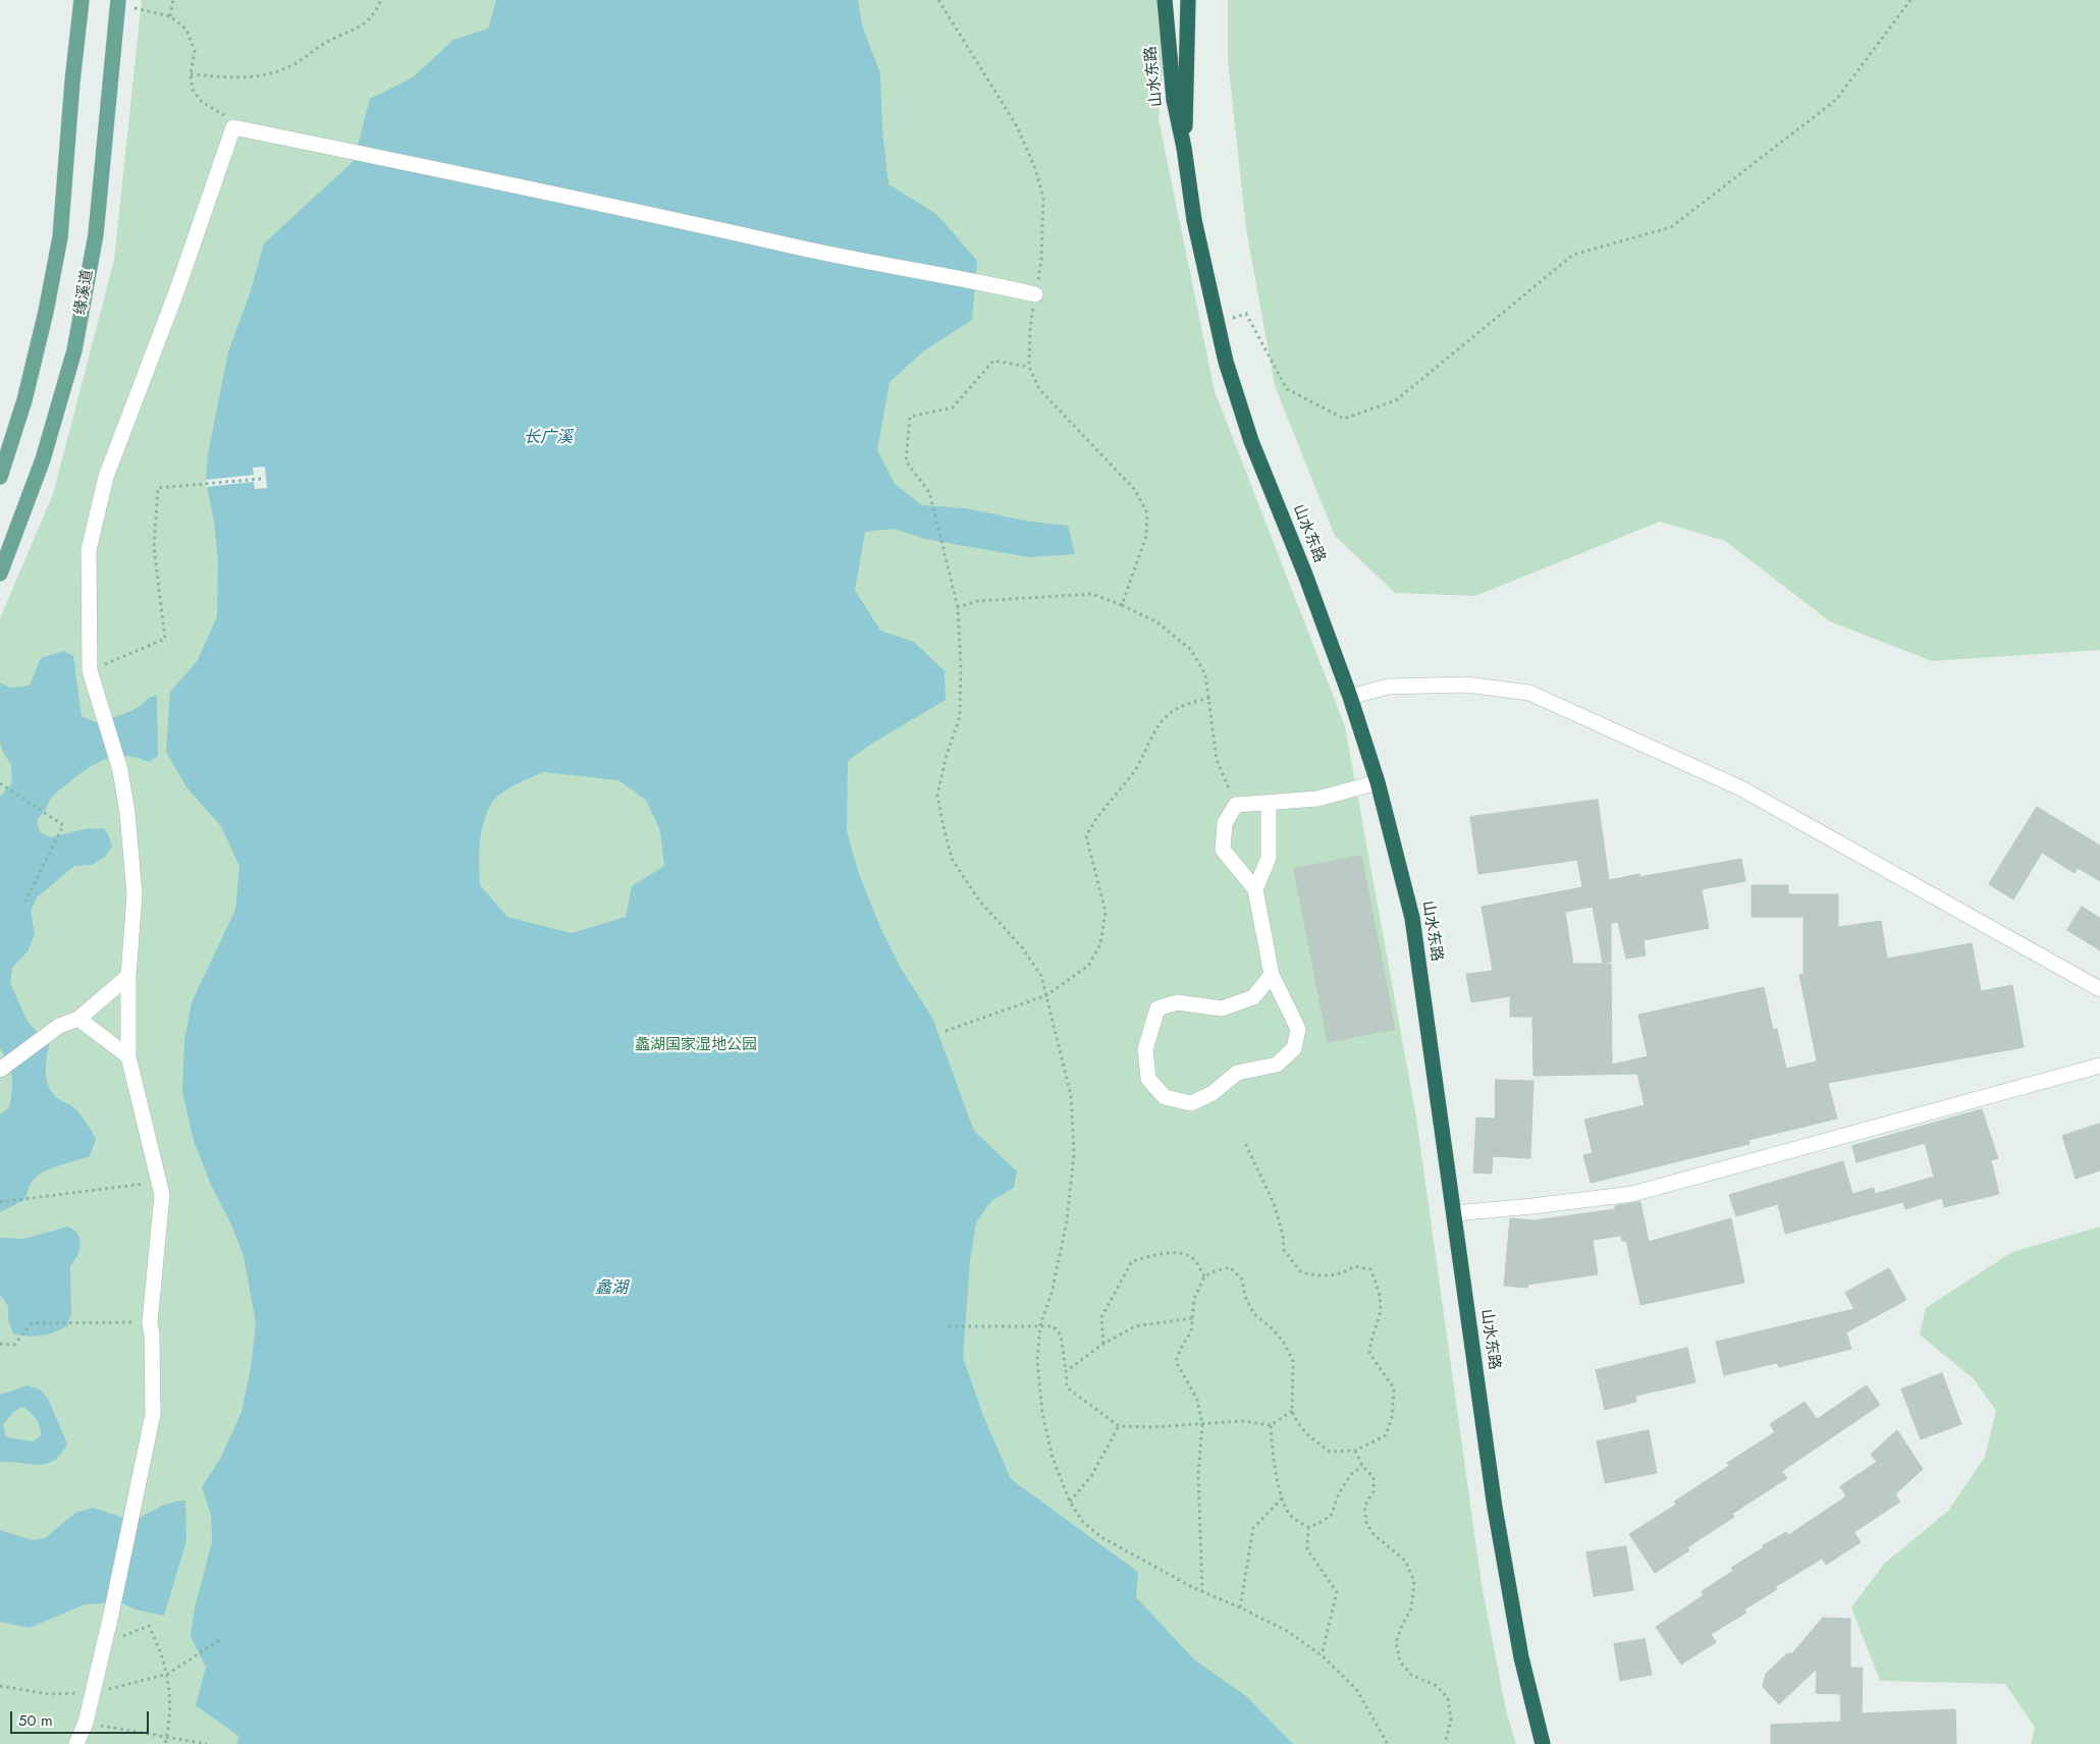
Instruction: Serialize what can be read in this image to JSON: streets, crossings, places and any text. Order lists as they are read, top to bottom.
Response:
{
  "streets": {
    "highway": ["山水东路"],
    "main road": ["缘溪道"]
  },
  "water": ["长广溪", "蠡湖"],
  "parks": ["蠡湖国家湿地公园"],
  "scale_bar": "50 m"
}
